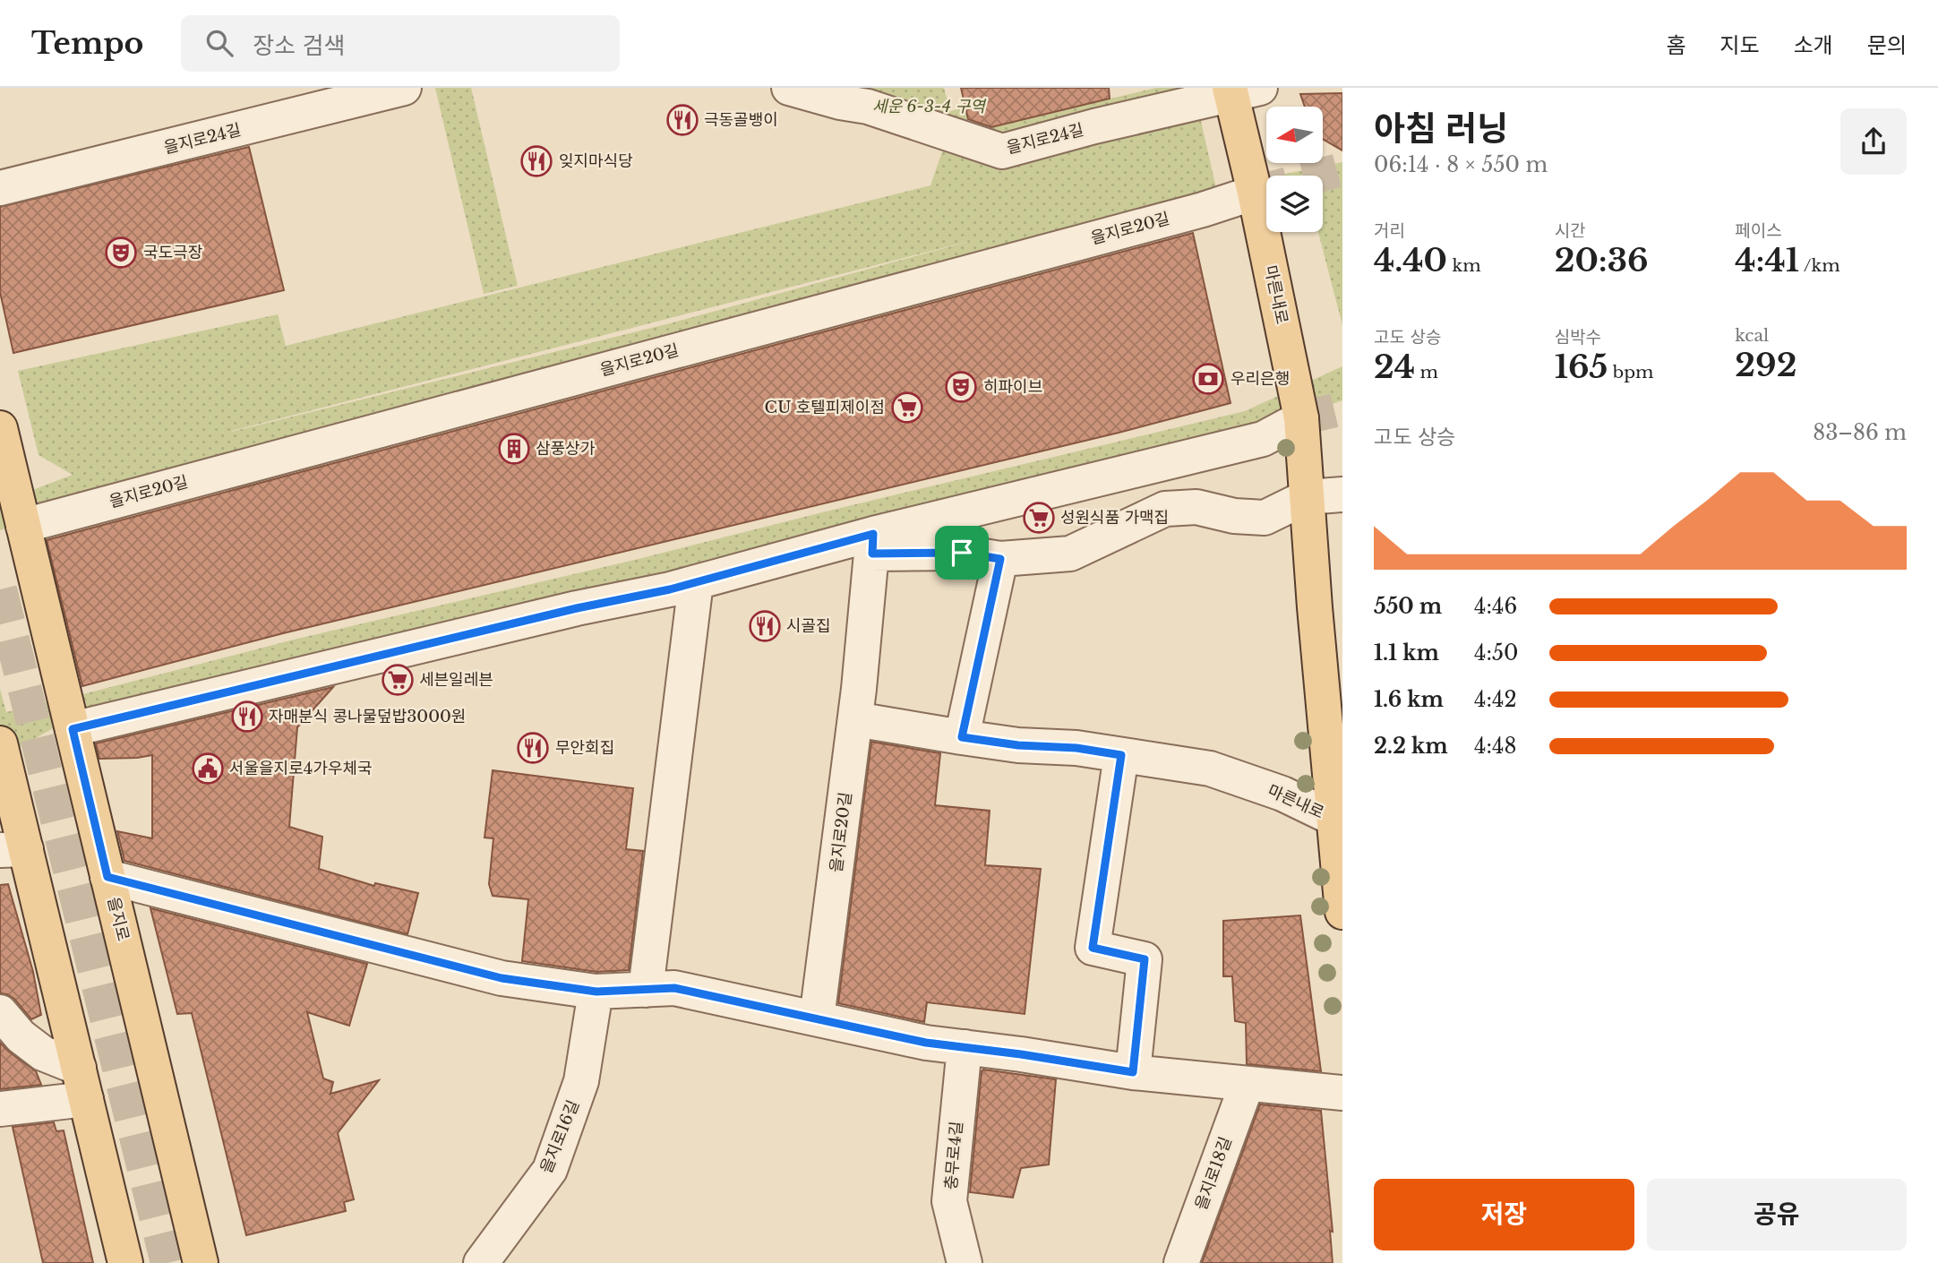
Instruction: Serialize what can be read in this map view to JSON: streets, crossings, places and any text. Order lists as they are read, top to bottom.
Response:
{
  "streets": {
    "main road": ["마른내로", "을지로"],
    "street": [
      "을지로24길",
      "을지로20길",
      "을지로16길",
      "충무로4길",
      "을지로18길"
    ]
  },
  "crossings": [
    ["을지로24길", "마른내로"],
    ["을지로20길", "마른내로"],
    ["을지로20길", "을지로"]
  ],
  "parks": ["세운 6-3-4 구역"],
  "places": {
    "restaurant": [
      "극동골뱅이",
      "잊지마식당",
      "시골집",
      "자매분식 콩나물덮밥3000원",
      "무안회집"
    ],
    "theatre": ["국도극장", "히파이브"],
    "bank": ["우리은행"],
    "supermarket": ["CU 호텔피제이점", "성원식품 가맥집", "세븐일레븐"],
    "building": ["삼풍상가"],
    "public building": ["서울을지로4가우체국"]
  },
  "north": "left",
  "page": {
    "header": "Tempo",
    "search": "장소 검색",
    "nav": [
      "홈",
      "지도",
      "소개",
      "문의"
    ],
    "heading": ["아침 러닝", "06:14 · 8 × 550 m"],
    "stats": [
      ["거리", "4.40 km"],
      ["시간", "20:36"],
      ["페이스", "4:41 /km"],
      ["고도 상승", "24 m"],
      ["심박수", "165 bpm"],
      ["kcal", "292"]
    ],
    "chart": ["고도 상승", "83–86 m"],
    "list": [
      {
        "name": "550 m",
        "note": "4:46"
      },
      {
        "name": "1.1 km",
        "note": "4:50"
      },
      {
        "name": "1.6 km",
        "note": "4:42"
      },
      {
        "name": "2.2 km",
        "note": "4:48"
      }
    ],
    "buttons": ["저장", "공유"]
  }
}
